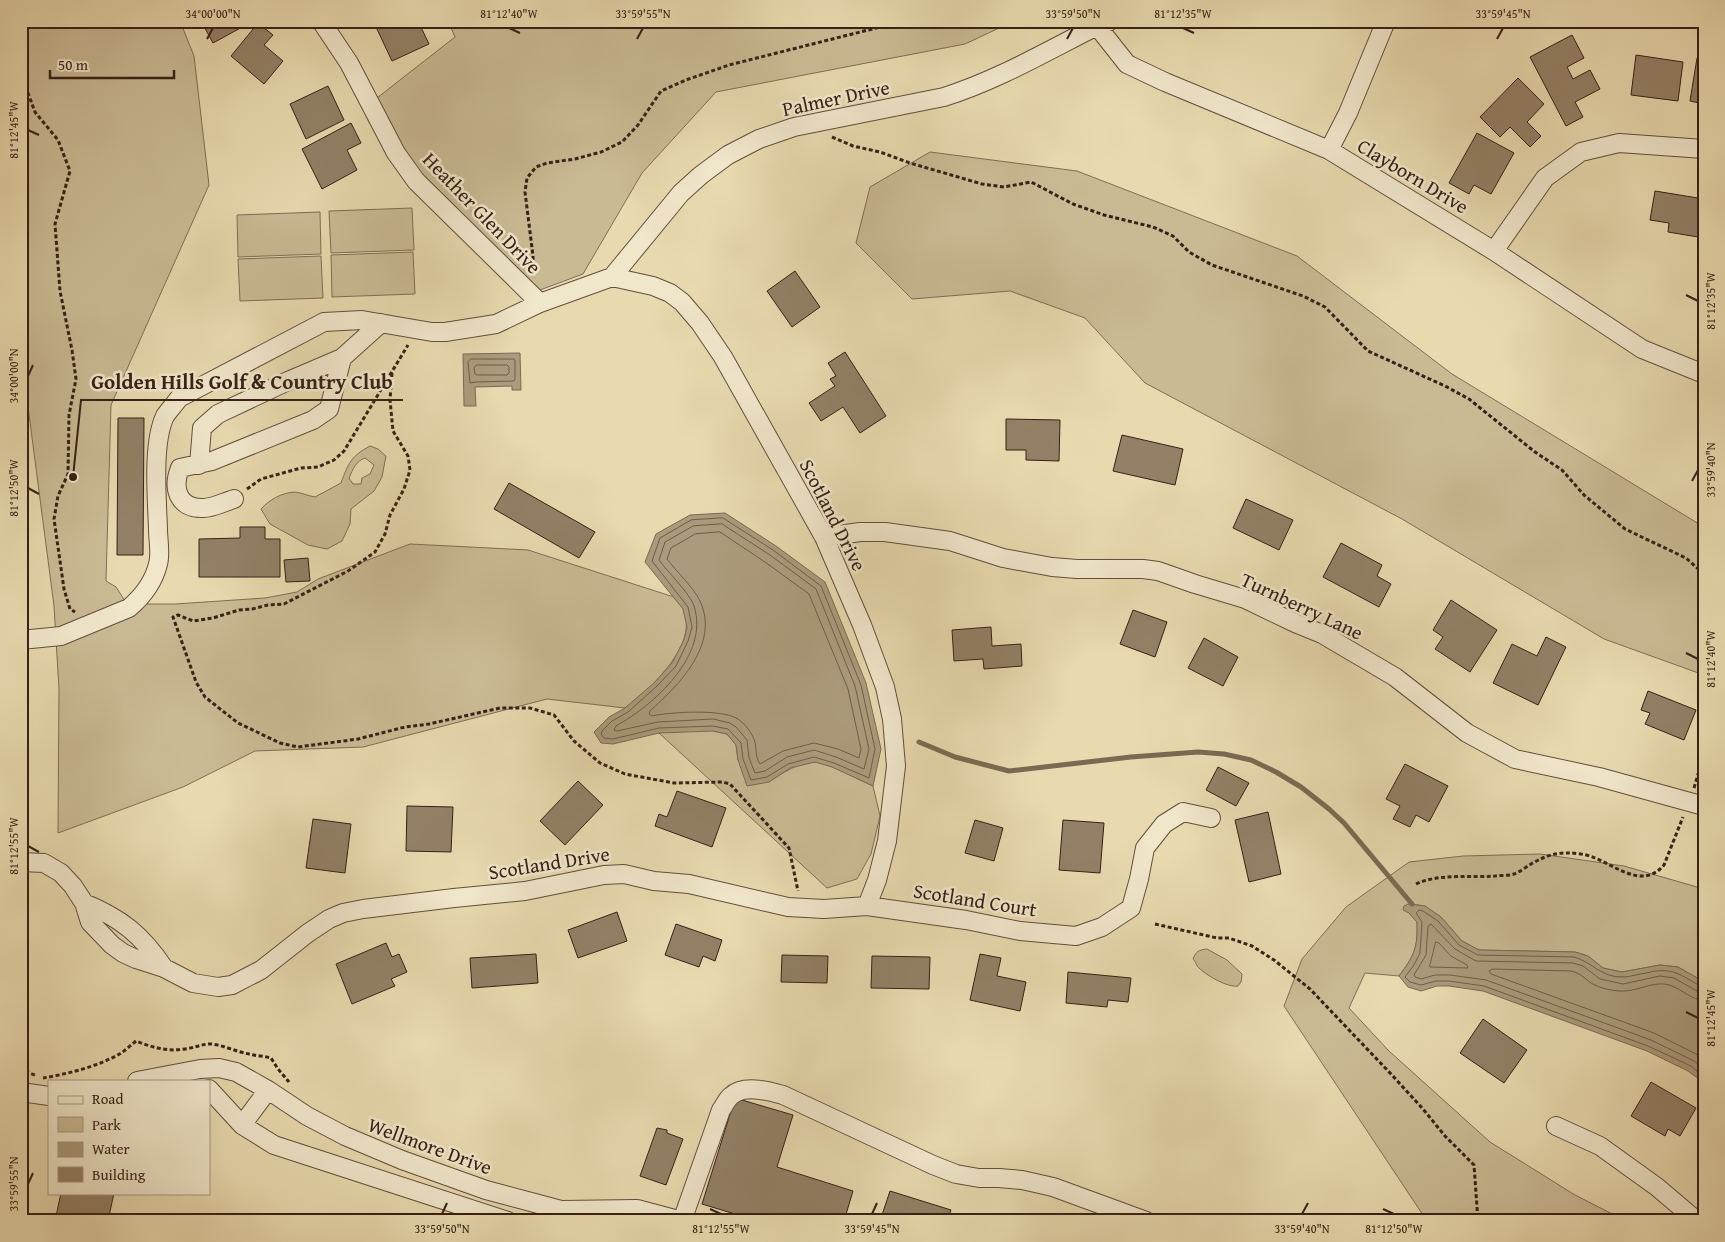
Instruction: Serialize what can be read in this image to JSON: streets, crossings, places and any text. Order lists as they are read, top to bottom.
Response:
{
  "streets": {
    "street": [
      "Palmer Drive",
      "Clayborn Drive",
      "Heather Glen Drive",
      "Scotland Drive",
      "Turnberry Lane",
      "Scotland Court",
      "Wellmore Drive"
    ]
  },
  "crossings": [
    ["Palmer Drive", "Clayborn Drive"],
    ["Palmer Drive", "Scotland Drive"],
    ["Scotland Drive", "Turnberry Lane"],
    ["Scotland Drive", "Scotland Court"]
  ],
  "places": ["Golden Hills Golf & Country Club"],
  "legend": [
    "Road",
    "Park",
    "Water",
    "Building"
  ],
  "scale_bar": "50 m",
  "coordinates": [
    "34°00'00\"N",
    "81°12'40\"W",
    "33°59'55\"N",
    "33°59'50\"N",
    "81°12'35\"W",
    "33°59'45\"N",
    "81°12'45\"W",
    "33°59'40\"N",
    "81°12'50\"W",
    "81°12'55\"W"
  ]
}
